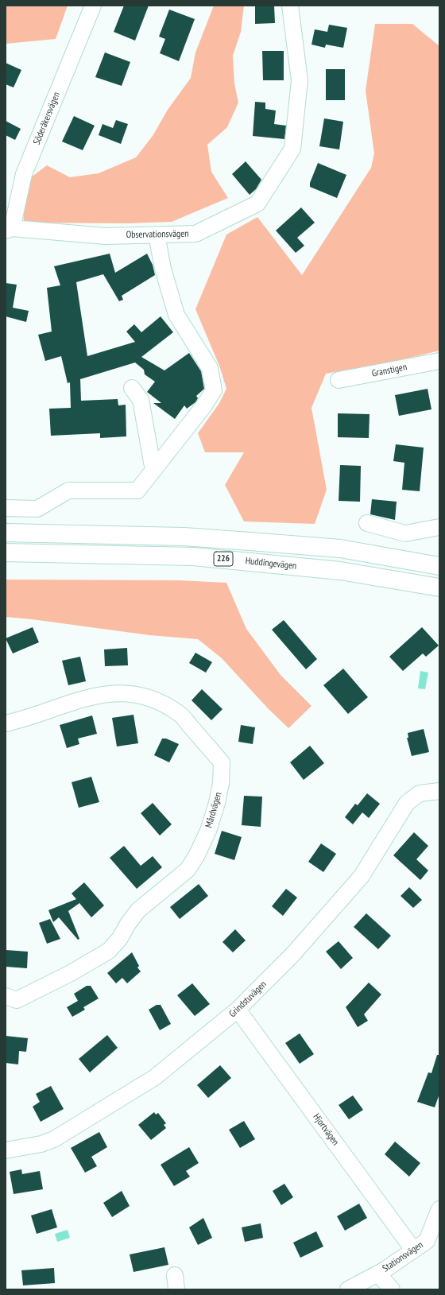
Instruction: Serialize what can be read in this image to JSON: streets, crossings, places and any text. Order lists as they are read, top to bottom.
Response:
{
  "streets": {
    "main road": ["226", "Huddingevägen"],
    "street": [
      "Söderåkersvägen",
      "Observationsvägen",
      "Granstigen",
      "Mårdvägen",
      "Grindstuvägen",
      "Hjortvägen",
      "Stationsvägen"
    ]
  },
  "crossings": [
    ["Söderåkersvägen", "Observationsvägen"],
    ["Grindstuvägen", "Hjortvägen"],
    ["Hjortvägen", "Stationsvägen"]
  ]
}
